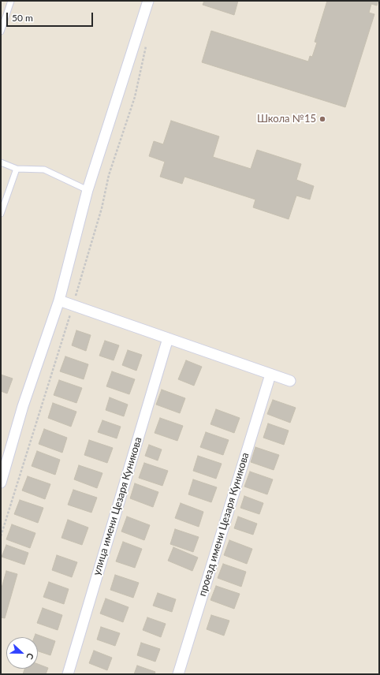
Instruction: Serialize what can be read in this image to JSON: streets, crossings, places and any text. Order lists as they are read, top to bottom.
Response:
{
  "streets": {
    "street": ["улица имени Цезаря Куникова", "проезд имени Цезаря Куникова"]
  },
  "places": ["Школа №15"],
  "scale_bar": "50 m",
  "north": "right"
}
